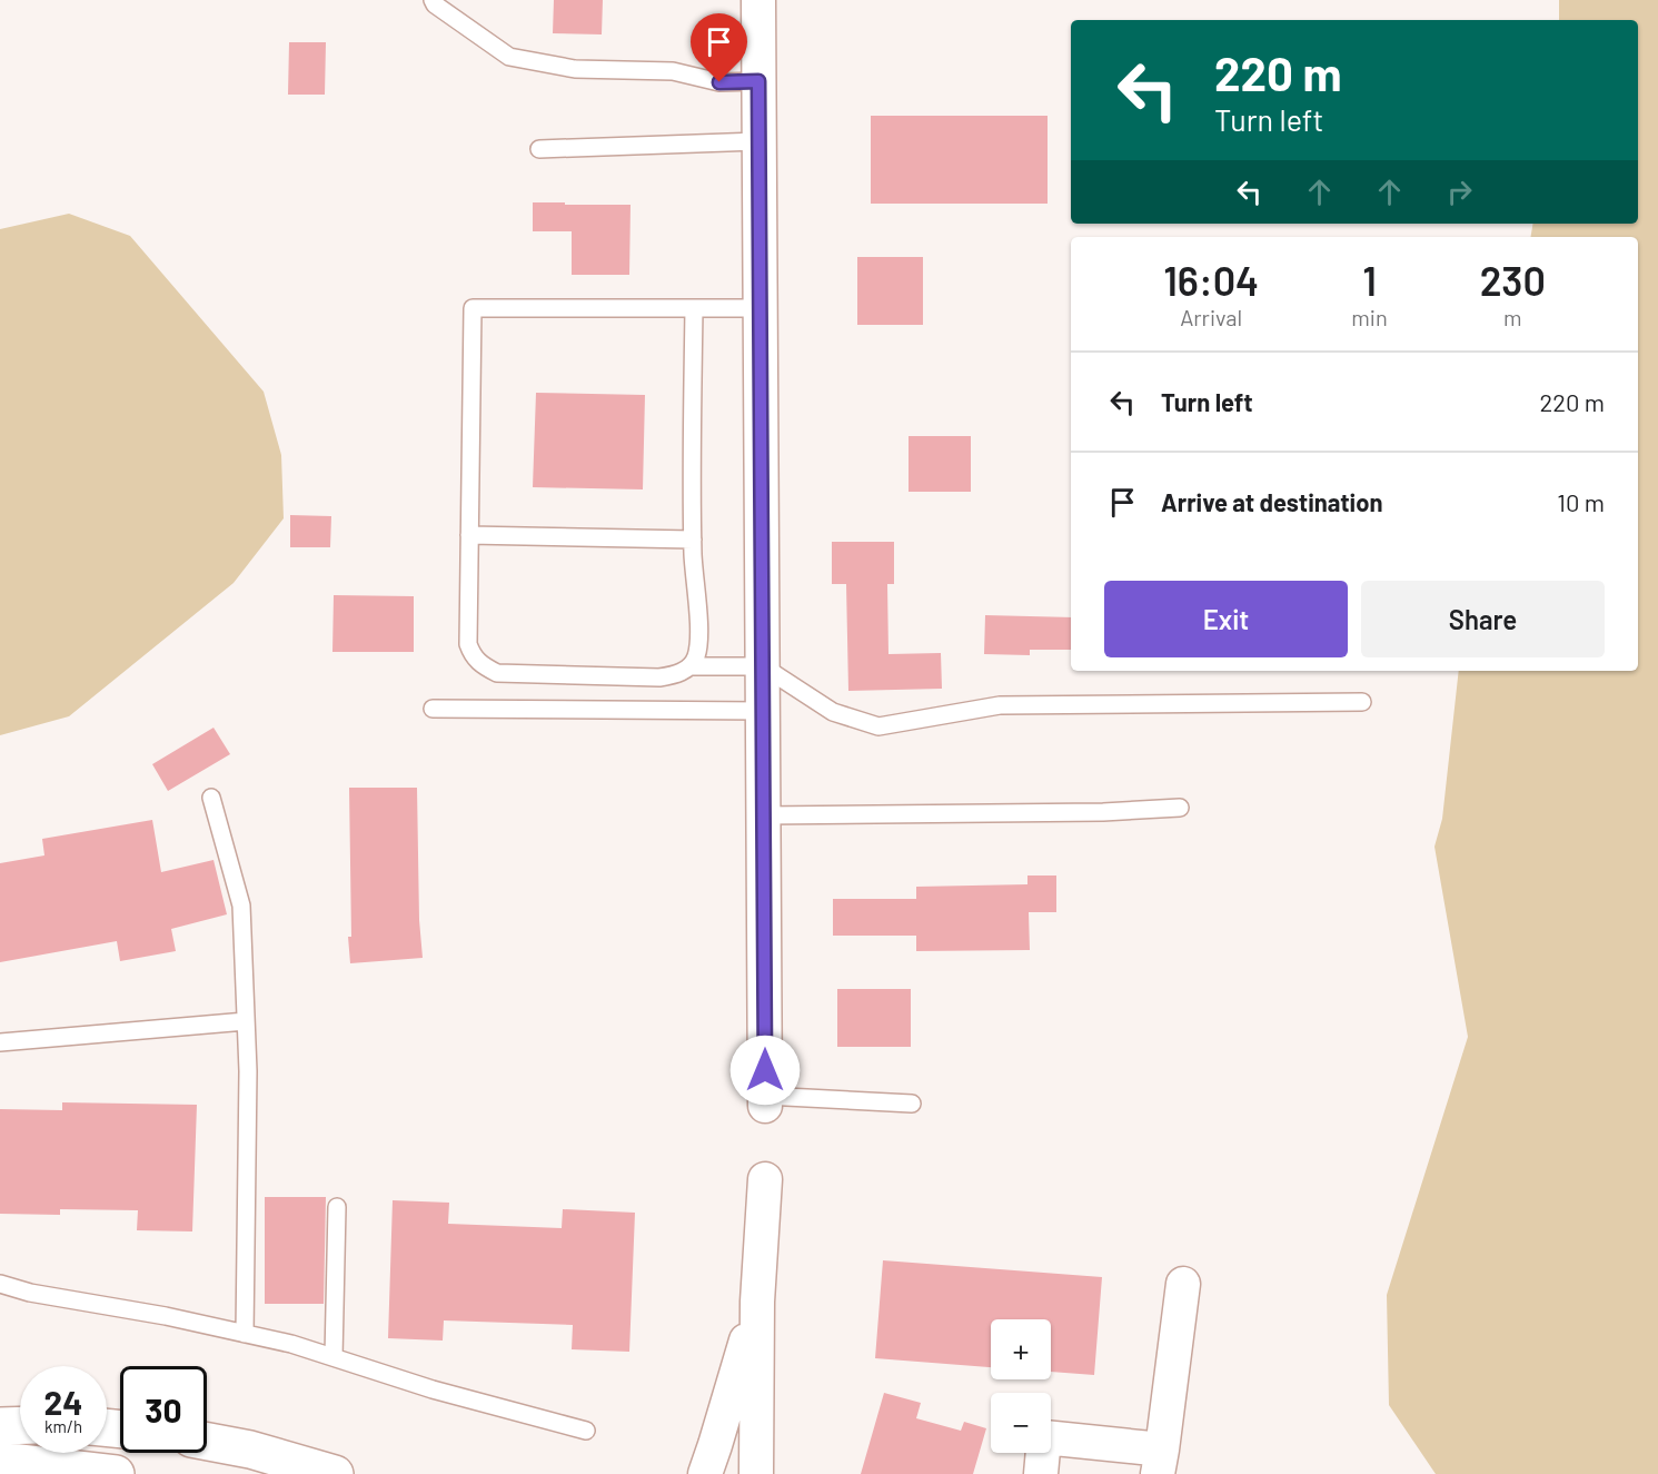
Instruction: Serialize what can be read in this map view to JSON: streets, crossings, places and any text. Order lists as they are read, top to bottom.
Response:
{
  "page": {
    "turn": ["220 m", "Turn left"],
    "eta": [
      "16:04",
      "Arrival",
      "1",
      "min",
      "230",
      "m"
    ],
    "list": [
      {
        "name": "Turn left",
        "value": "220 m"
      },
      {
        "name": "Arrive at destination",
        "value": "10 m"
      }
    ],
    "buttons": ["Exit", "Share"],
    "map_buttons": ["+", "−"],
    "speed": "24 km/h",
    "limit": "30"
  }
}
